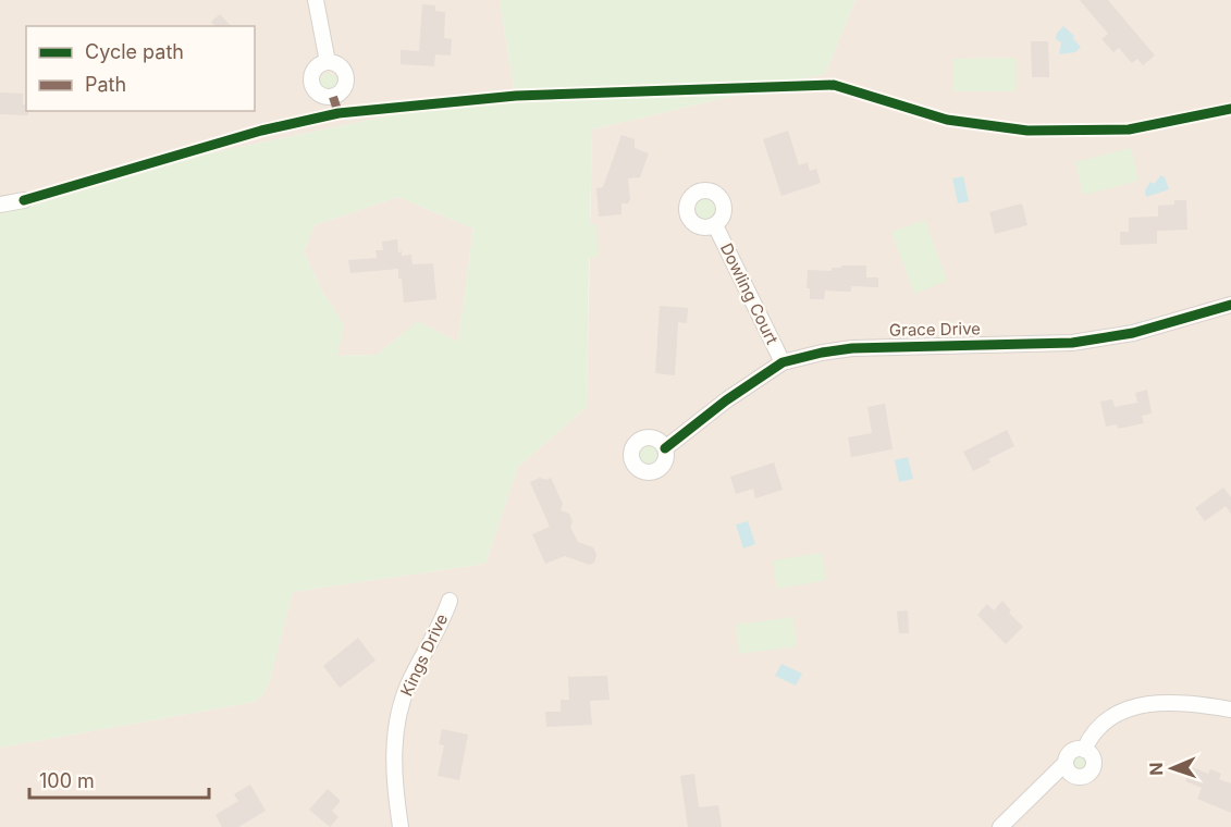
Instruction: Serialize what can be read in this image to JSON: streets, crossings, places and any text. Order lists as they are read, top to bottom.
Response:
{
  "streets": {
    "street": ["Dowling Court", "Grace Drive", "Kings Drive"]
  },
  "crossings": [
    ["Dowling Court", "Grace Drive"]
  ],
  "legend": ["Cycle path", "Path"],
  "scale_bar": "100 m",
  "north": "left"
}
